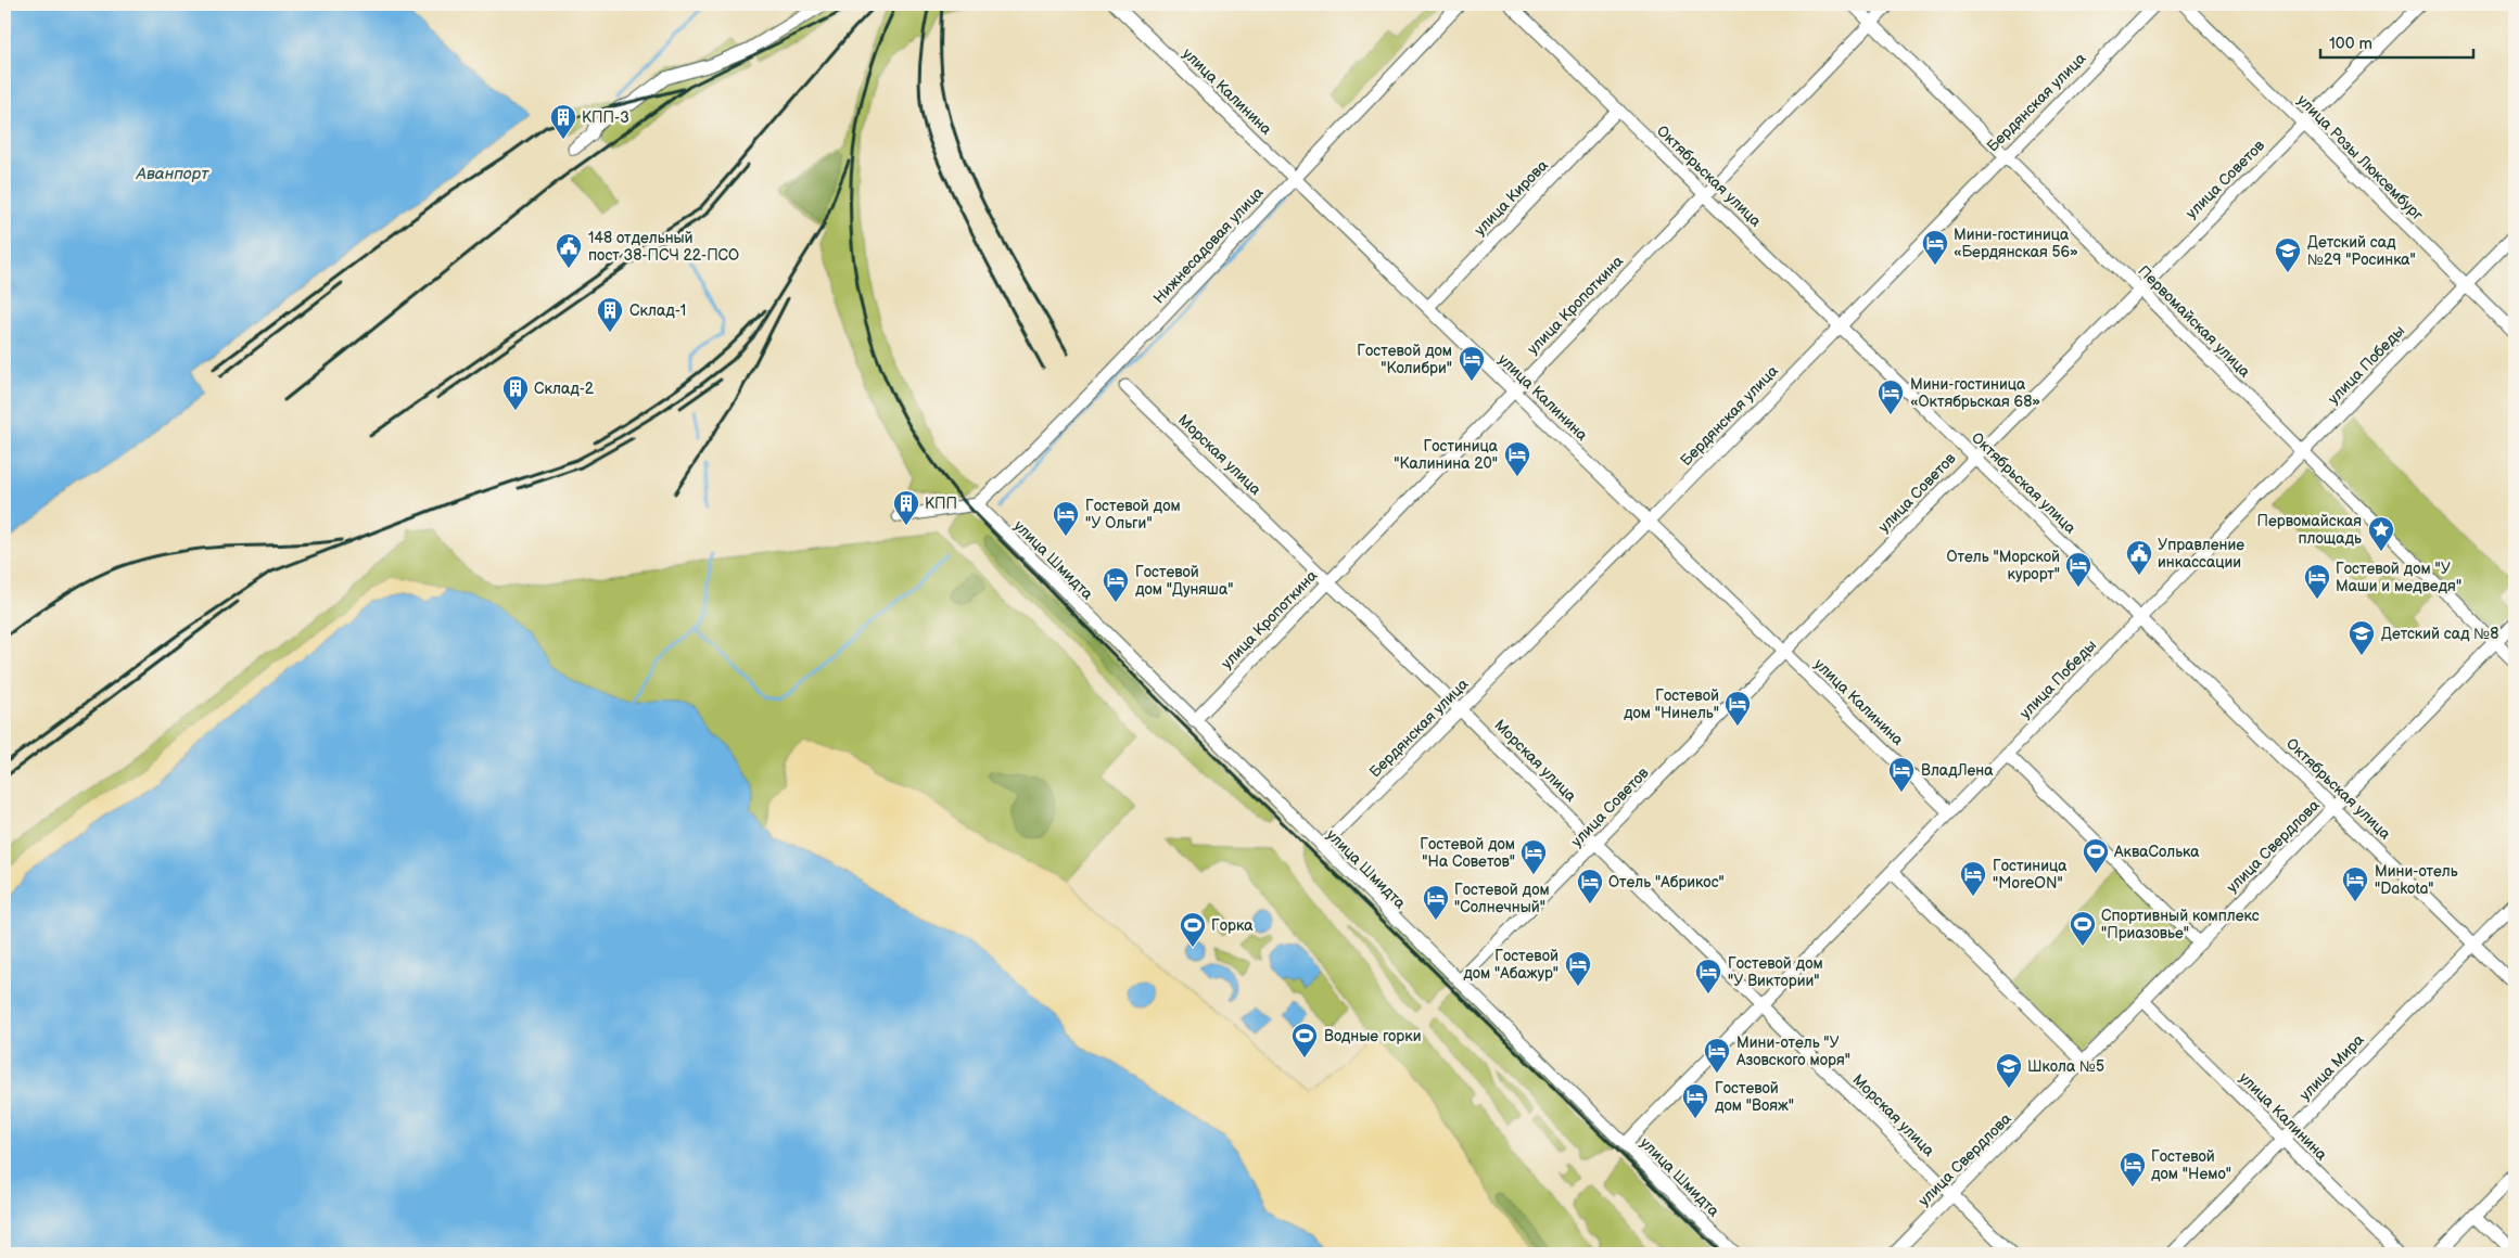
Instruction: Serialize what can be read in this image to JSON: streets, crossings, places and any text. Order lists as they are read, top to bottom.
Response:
{
  "streets": {
    "street": [
      "улица Калинина",
      "Бердянская улица",
      "улица Розы Люксембург",
      "Октябрьская улица",
      "улица Советов",
      "улица Кирова",
      "Нижнесадовая улица",
      "улица Кропоткина",
      "Первомайская улица",
      "улица Победы",
      "Морская улица",
      "улица Шмидта",
      "улица Свердлова",
      "улица Мира"
    ]
  },
  "crossings": [
    ["улица Калинина", "Бердянская улица"],
    ["улица Калинина", "улица Советов"],
    ["улица Калинина", "улица Кирова"],
    ["улица Калинина", "Нижнесадовая улица"],
    ["улица Калинина", "улица Кропоткина"],
    ["улица Калинина", "улица Победы"],
    ["улица Калинина", "улица Свердлова"],
    ["улица Калинина", "улица Мира"],
    ["Бердянская улица", "Октябрьская улица"],
    ["Бердянская улица", "Первомайская улица"],
    ["Бердянская улица", "Морская улица"],
    ["Бердянская улица", "улица Шмидта"],
    ["улица Розы Люксембург", "улица Советов"],
    ["улица Розы Люксембург", "улица Победы"],
    ["Октябрьская улица", "улица Советов"],
    ["Октябрьская улица", "улица Кирова"],
    ["Октябрьская улица", "улица Кропоткина"],
    ["Октябрьская улица", "улица Победы"],
    ["Октябрьская улица", "улица Свердлова"],
    ["Октябрьская улица", "улица Мира"],
    ["улица Советов", "Первомайская улица"],
    ["улица Советов", "Морская улица"],
    ["улица Советов", "улица Шмидта"],
    ["Нижнесадовая улица", "улица Шмидта"],
    ["улица Кропоткина", "Первомайская улица"],
    ["улица Кропоткина", "Морская улица"],
    ["улица Кропоткина", "улица Шмидта"],
    ["Первомайская улица", "улица Победы"],
    ["Первомайская улица", "улица Свердлова"],
    ["улица Победы", "Морская улица"],
    ["улица Победы", "улица Шмидта"],
    ["Морская улица", "улица Свердлова"]
  ],
  "water": ["Аванпорт"],
  "places": {
    "building": [
      "КПП-3",
      "Склад-1",
      "Склад-2",
      "КПП"
    ],
    "hotel": [
      "Мини-гостиница «Бердянская 56»",
      "Гостевой дом \"Колибри\"",
      "Мини-гостиница «Октябрьская 68»",
      "Гостиница \"Калинина 20\"",
      "Гостевой дом \"У Ольги\"",
      "Отель \"Морской курорт\"",
      "Гостевой дом \"У Маши и медведя\"",
      "Гостевой дом \"Дуняша\"",
      "Гостевой дом \"Нинель\"",
      "ВладЛена",
      "Гостевой дом \"На Советов\"",
      "Гостиница \"MoreON\"",
      "Мини-отель \"Dakota\"",
      "Отель \"Абрикос\"",
      "Гостевой дом \"Солнечный\"",
      "Гостевой дом \"Абажур\"",
      "Гостевой дом \"У Виктории\"",
      "Мини-отель \"У Азовского моря\"",
      "Гостевой дом \"Вояж\"",
      "Гостевой дом \"Немо\""
    ],
    "public building": ["148 отдельный пост 38-ПСЧ 22-ПСО", "Управление инкассации"],
    "school or university": ["Детский сад №29 \"Росинка\"", "Детский сад №8", "Школа №5"],
    "place": ["Первомайская площадь"],
    "sports": [
      "АкваСолька",
      "Спортивный комплекс \"Приазовье\"",
      "Горка",
      "Водные горки"
    ]
  },
  "scale_bar": "100 m"
}
